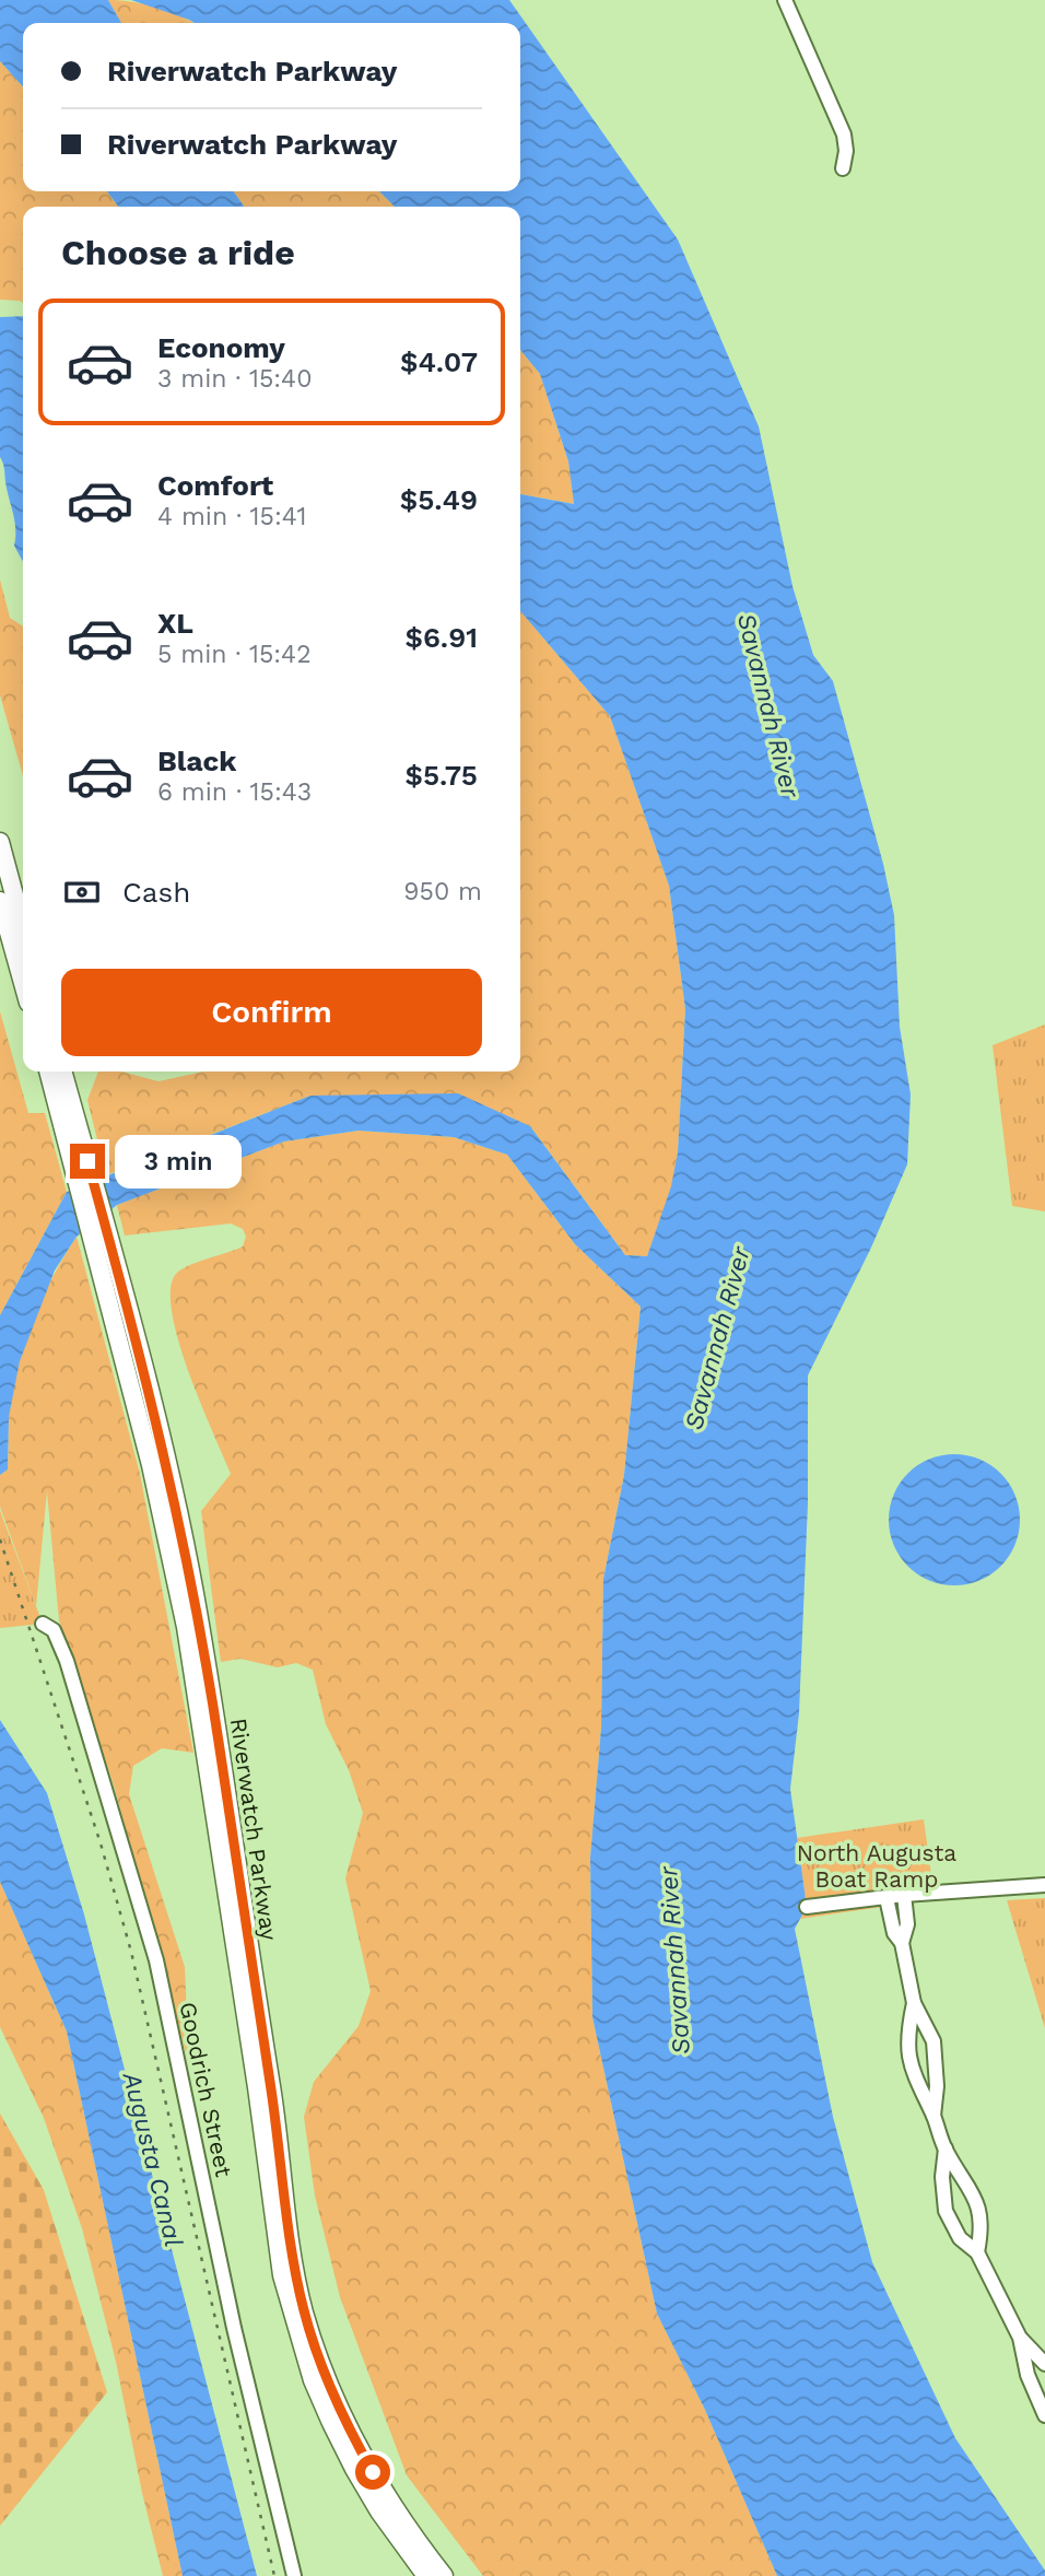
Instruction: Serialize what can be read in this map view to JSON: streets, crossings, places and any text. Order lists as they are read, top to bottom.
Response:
{
  "streets": {
    "main road": ["Riverwatch Parkway"],
    "street": ["Goodrich Street"]
  },
  "water": ["Savannah River", "Augusta Canal"],
  "parks": ["North Augusta Boat Ramp"],
  "page": {
    "banner": ["Riverwatch Parkway", "Riverwatch Parkway"],
    "heading": "Choose a ride",
    "list": [
      {
        "name": "Economy",
        "note": "3 min · 15:40",
        "value": "$4.07"
      },
      {
        "name": "Comfort",
        "note": "4 min · 15:41",
        "value": "$5.49"
      },
      {
        "name": "XL",
        "note": "5 min · 15:42",
        "value": "$6.91"
      },
      {
        "name": "Black",
        "note": "6 min · 15:43",
        "value": "$5.75"
      }
    ],
    "pay": ["Cash", "950 m"],
    "buttons": "Confirm",
    "bubble": "3 min"
  }
}
